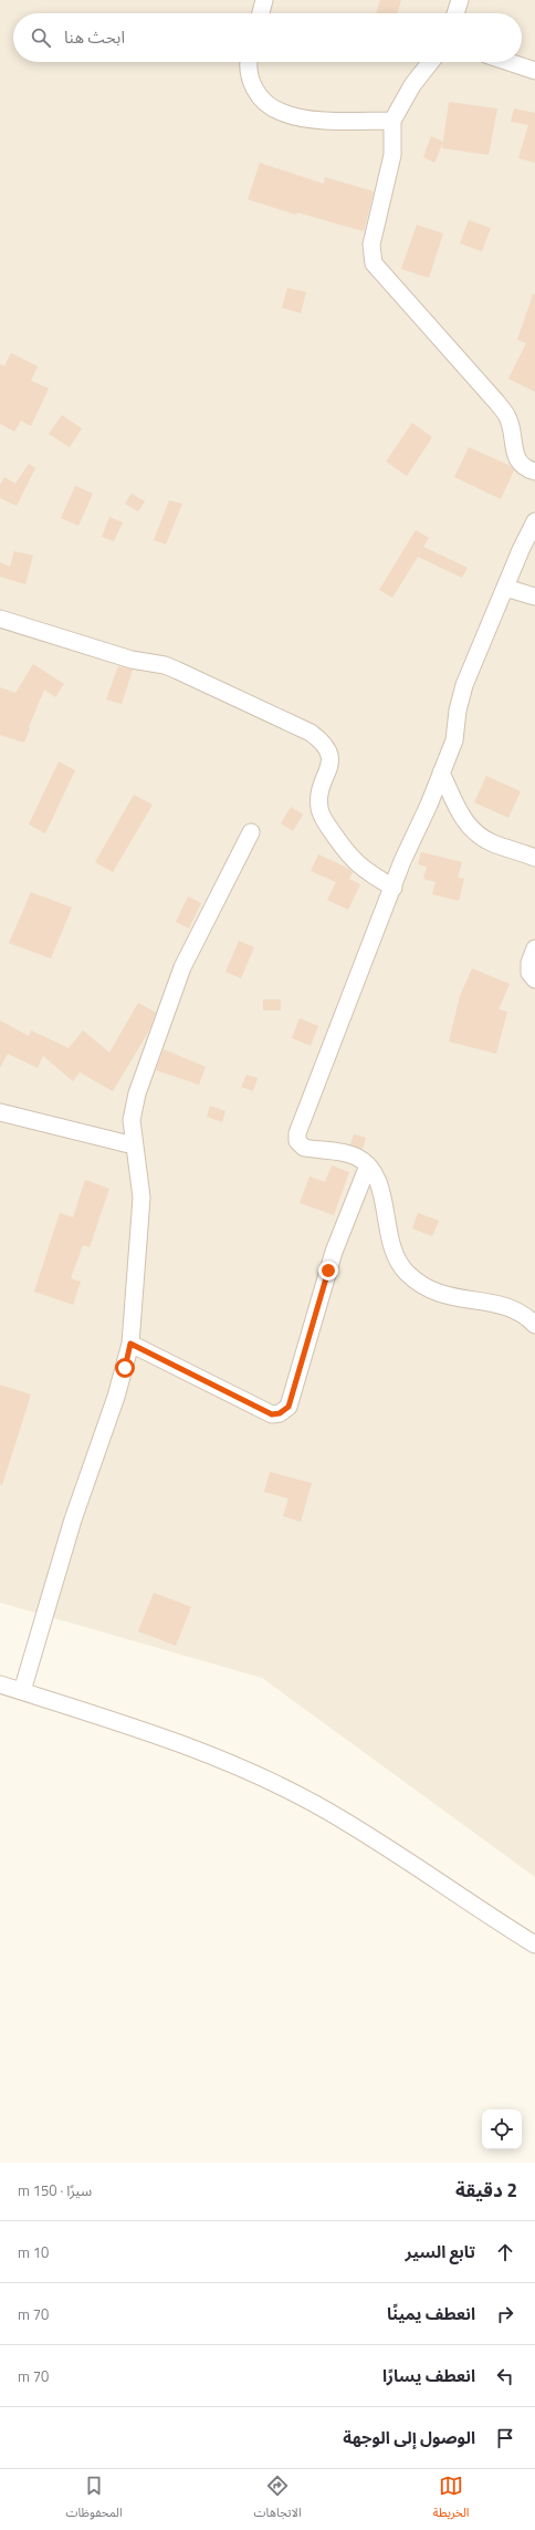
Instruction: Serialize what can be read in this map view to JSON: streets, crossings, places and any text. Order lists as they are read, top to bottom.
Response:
{
  "page": {
    "search": "ابحث هنا",
    "heading": ["2 دقيقة", "سيرًا · 150 m"],
    "list": [
      ["تابع السير", "10 m"],
      ["انعطف يمينًا", "70 m"],
      ["انعطف يسارًا", "70 m"],
      "الوصول إلى الوجهة"
    ],
    "nav": ["الخريطة", "الاتجاهات", "المحفوظات"]
  }
}
